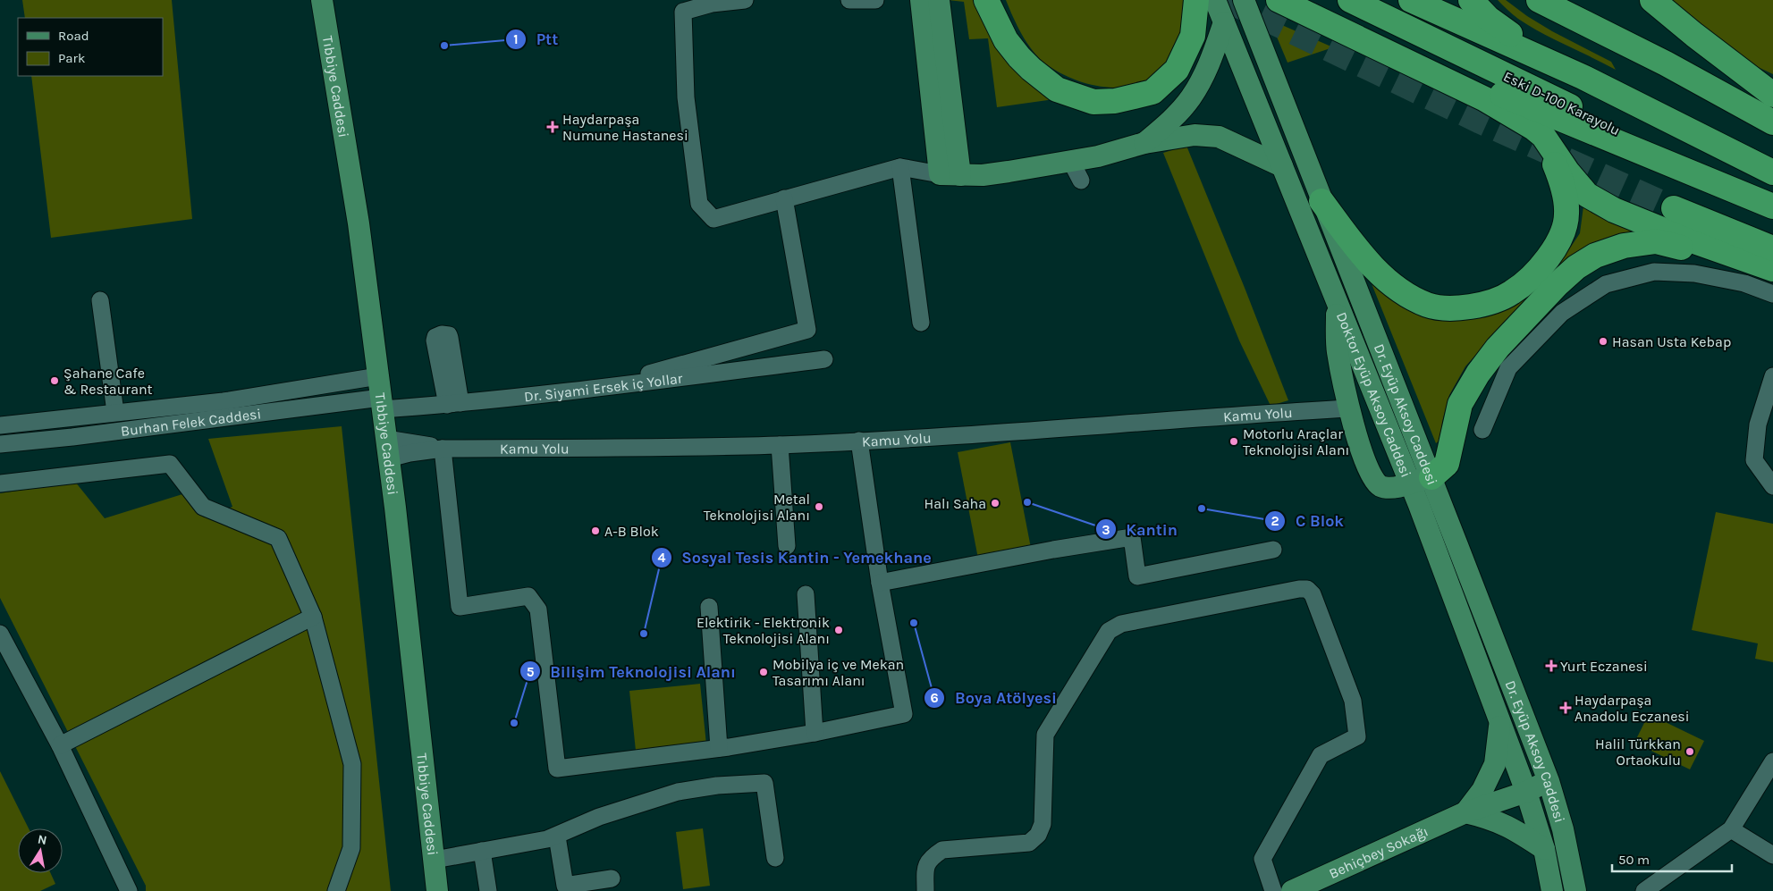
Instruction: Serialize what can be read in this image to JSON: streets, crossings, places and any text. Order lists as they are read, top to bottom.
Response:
{
  "streets": {
    "highway": ["Eski D-100 Karayolu"],
    "main road": [
      "Tıbbiye Caddesi",
      "Doktor Eyüp Aksoy Caddesi",
      "Dr. Eyüp Aksoy Caddesi",
      "Behiçbey Sokağı"
    ],
    "street": ["Dr. Siyami Ersek iç Yollar", "Kamu Yolu", "Burhan Felek Caddesi"]
  },
  "crossings": [
    ["Tıbbiye Caddesi", "Dr. Siyami Ersek iç Yollar"],
    ["Tıbbiye Caddesi", "Kamu Yolu"],
    ["Tıbbiye Caddesi", "Burhan Felek Caddesi"],
    ["Dr. Siyami Ersek iç Yollar", "Burhan Felek Caddesi"],
    ["Doktor Eyüp Aksoy Caddesi", "Dr. Eyüp Aksoy Caddesi"],
    ["Doktor Eyüp Aksoy Caddesi", "Behiçbey Sokağı"],
    ["Dr. Eyüp Aksoy Caddesi", "Behiçbey Sokağı"]
  ],
  "places": {
    "other": [
      "Ptt",
      "Hasan Usta Kebap",
      "Şahane Cafe & Restaurant",
      "Motorlu Araçlar Teknolojisi Alanı",
      "Kantin",
      "Halı Saha",
      "Metal Teknolojisi Alanı",
      "C Blok",
      "A-B Blok",
      "Boya Atölyesi",
      "Elektirik - Elektronik Teknolojisi Alanı",
      "Sosyal Tesis Kantin - Yemekhane",
      "Mobilya iç ve Mekan Tasarımı Alanı",
      "Bilişim Teknolojisi Alanı",
      "Halil Türkkan Ortaokulu"
    ],
    "health": ["Haydarpaşa Numune Hastanesi", "Yurt Eczanesi", "Haydarpaşa Anadolu Eczanesi"]
  },
  "legend": ["Road", "Park"],
  "scale_bar": "50 m",
  "north": "top"
}
